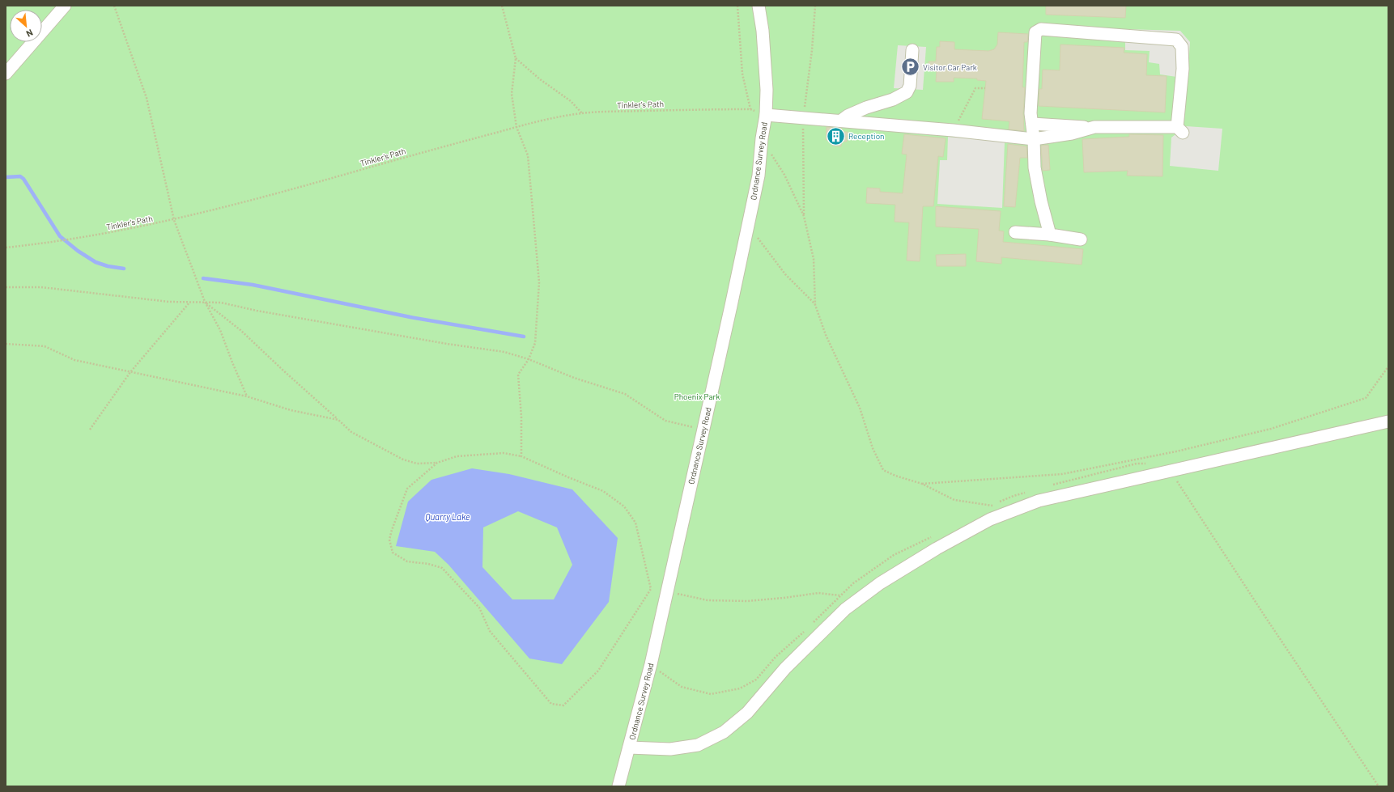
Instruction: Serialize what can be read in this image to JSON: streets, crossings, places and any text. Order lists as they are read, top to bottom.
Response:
{
  "streets": {
    "street": ["Ordnance Survey Road"],
    "path": ["Tinkler's Path"]
  },
  "crossings": [
    ["Tinkler's Path", "Ordnance Survey Road"]
  ],
  "water": ["Quarry Lake"],
  "parks": ["Phoenix Park"],
  "places": {
    "parking": ["Visitor Car Park"],
    "building": ["Reception"]
  },
  "north": "bottom right"
}
